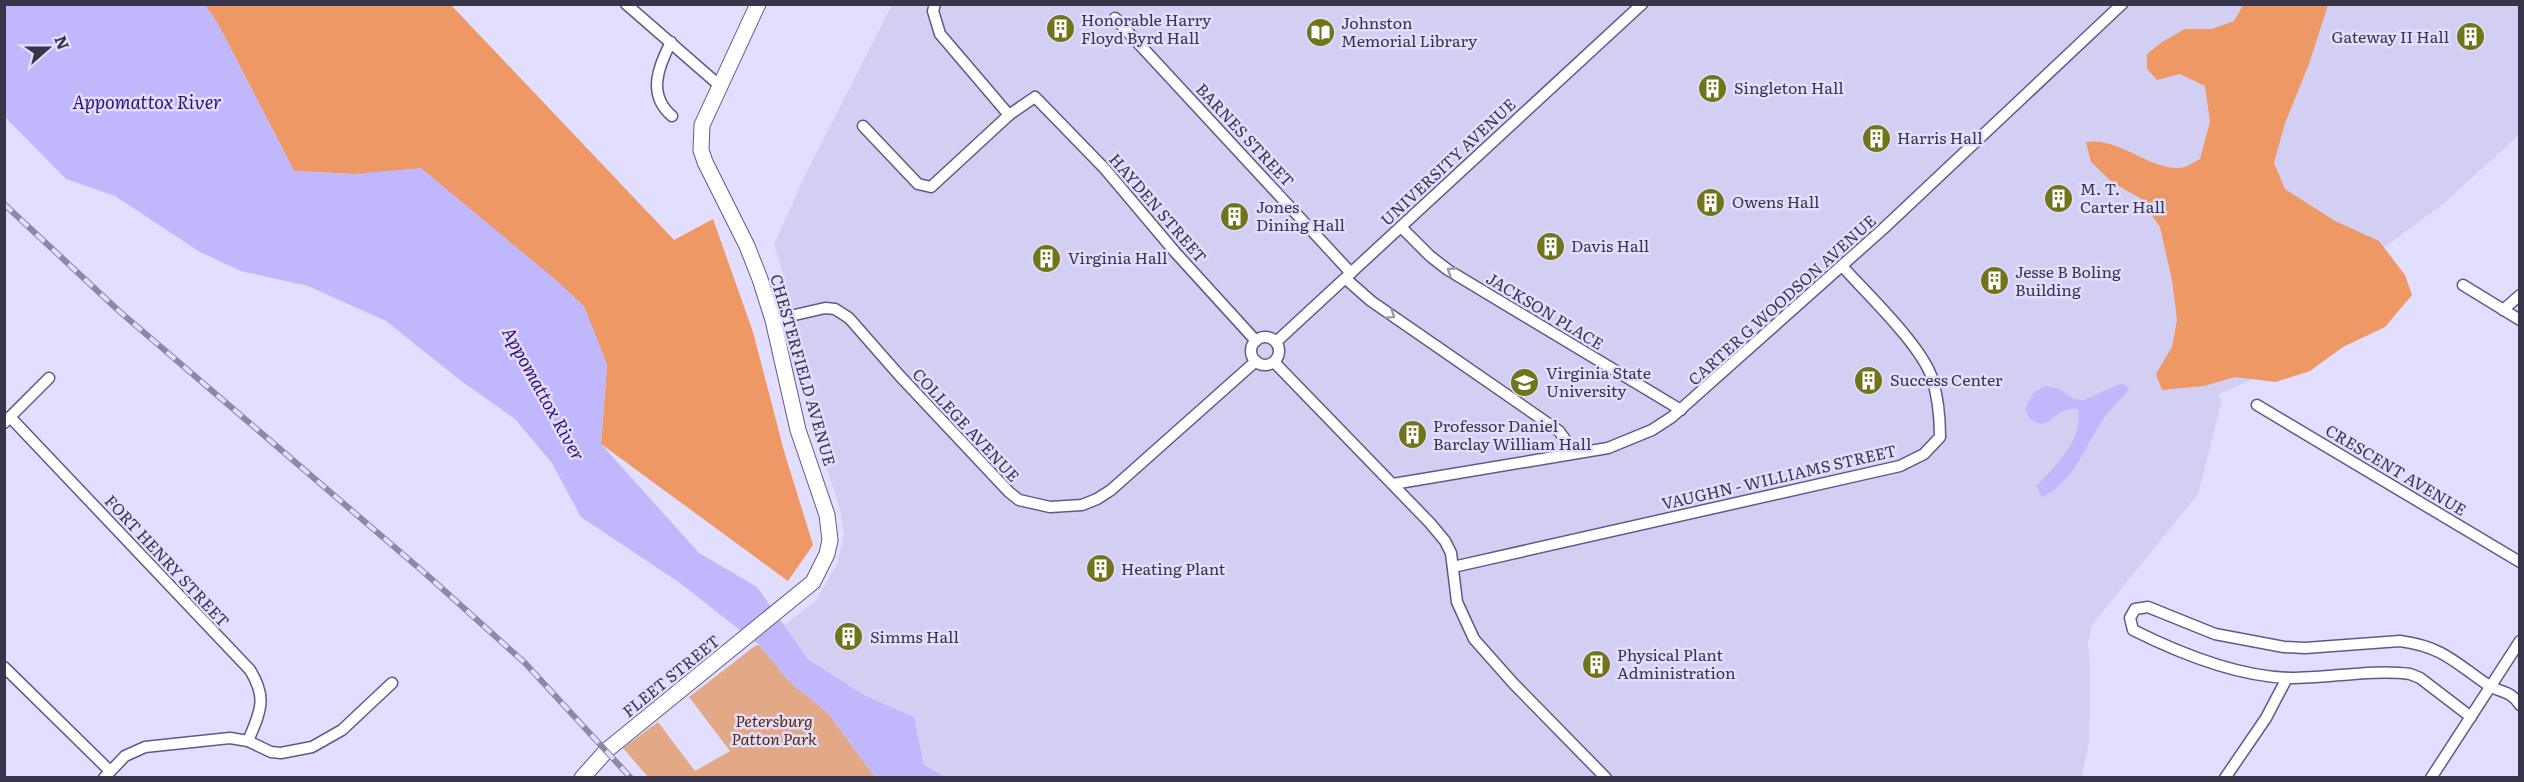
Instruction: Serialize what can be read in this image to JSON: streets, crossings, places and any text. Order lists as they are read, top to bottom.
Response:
{
  "streets": {
    "main road": ["CHESTERFIELD AVENUE", "FLEET STREET"],
    "street": [
      "BARNES STREET",
      "UNIVERSITY AVENUE",
      "HAYDEN STREET",
      "CARTER G WOODSON AVENUE",
      "JACKSON PLACE",
      "COLLEGE AVENUE",
      "CRESCENT AVENUE",
      "VAUGHN - WILLIAMS STREET",
      "FORT HENRY STREET"
    ]
  },
  "crossings": [
    ["BARNES STREET", "UNIVERSITY AVENUE"],
    ["BARNES STREET", "CARTER G WOODSON AVENUE"],
    ["UNIVERSITY AVENUE", "HAYDEN STREET"],
    ["UNIVERSITY AVENUE", "JACKSON PLACE"],
    ["UNIVERSITY AVENUE", "COLLEGE AVENUE"],
    ["HAYDEN STREET", "COLLEGE AVENUE"],
    ["CARTER G WOODSON AVENUE", "JACKSON PLACE"],
    ["CARTER G WOODSON AVENUE", "VAUGHN - WILLIAMS STREET"],
    ["CHESTERFIELD AVENUE", "COLLEGE AVENUE"],
    ["CHESTERFIELD AVENUE", "FLEET STREET"]
  ],
  "one_way": ["BARNES STREET", "JACKSON PLACE"],
  "water": ["Appomattox River"],
  "parks": ["Petersburg Patton Park"],
  "places": {
    "building": [
      "Honorable Harry Floyd Byrd Hall",
      "Gateway II Hall",
      "Singleton Hall",
      "Harris Hall",
      "M. T. Carter Hall",
      "Owens Hall",
      "Jones Dining Hall",
      "Davis Hall",
      "Virginia Hall",
      "Jesse B Boling Building",
      "Success Center",
      "Professor Daniel Barclay William Hall",
      "Heating Plant",
      "Simms Hall",
      "Physical Plant Administration"
    ],
    "library": ["Johnston Memorial Library"],
    "school or university": ["Virginia State University"]
  },
  "north": "right"
}
